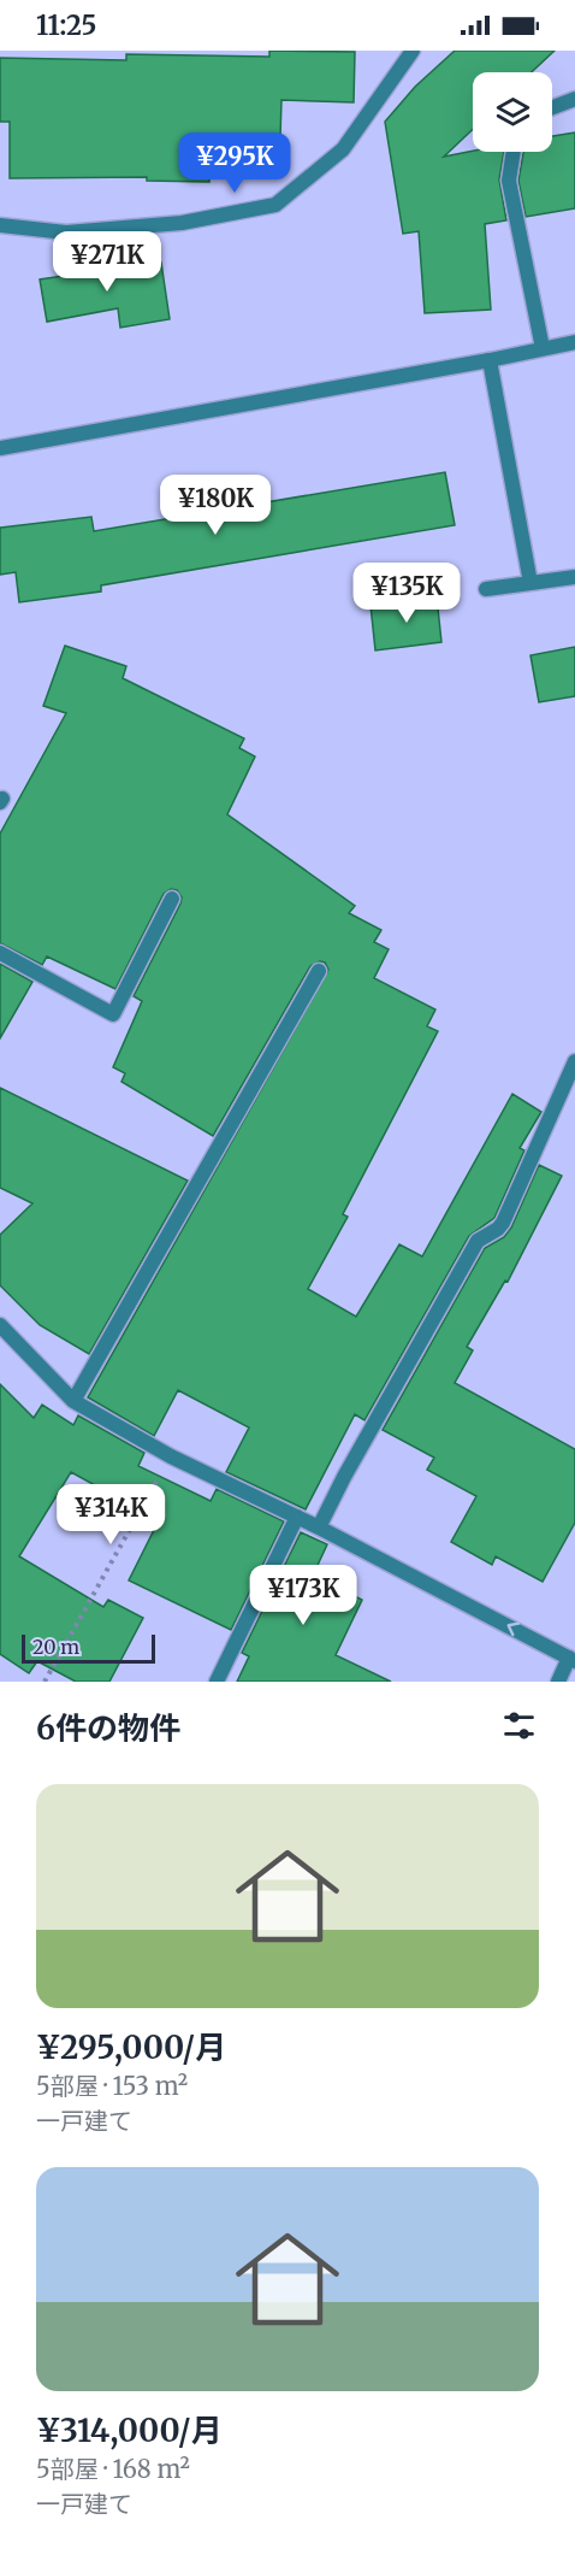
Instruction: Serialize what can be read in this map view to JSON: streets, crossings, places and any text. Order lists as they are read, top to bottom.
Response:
{
  "scale_bar": "20 m",
  "page": {
    "status": "11:25",
    "price": [
      "¥295K",
      "¥271K",
      "¥180K",
      "¥135K",
      "¥314K",
      "¥173K"
    ],
    "scale": "20 m",
    "heading": "6件の物件",
    "list": [
      {
        "name": "¥295,000/月",
        "note": "5部屋 · 153 m² · 一戸建て"
      },
      {
        "name": "¥314,000/月",
        "note": "5部屋 · 168 m² · 一戸建て"
      }
    ]
  }
}
